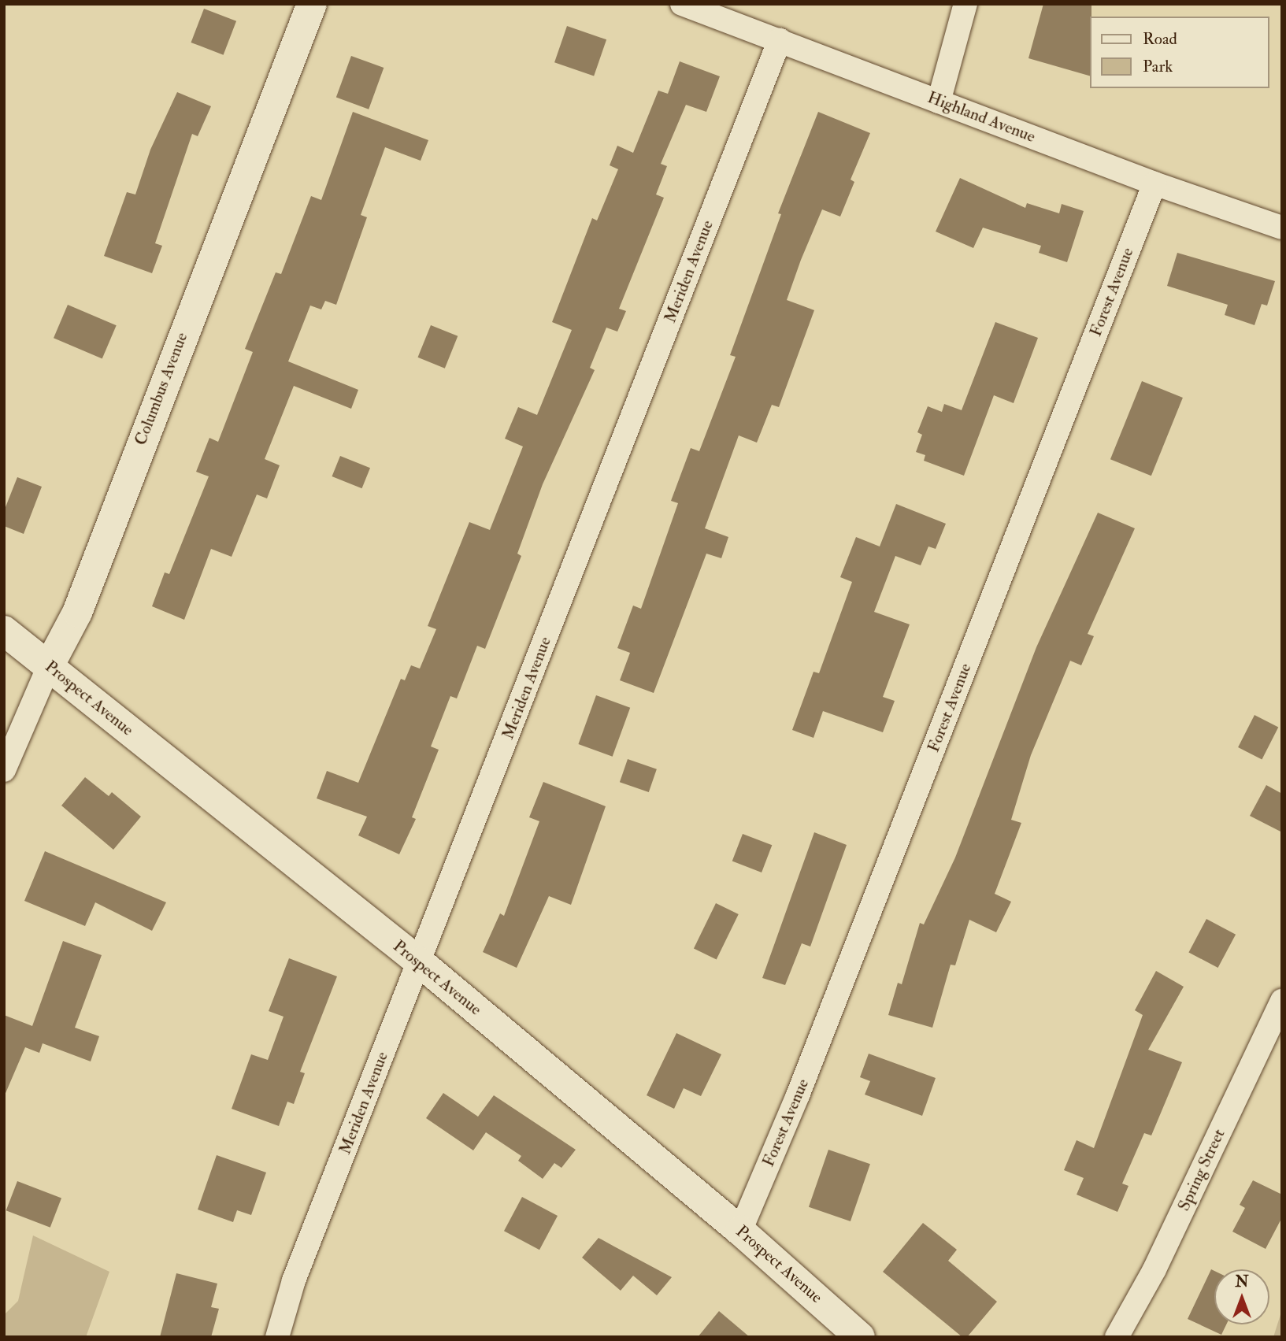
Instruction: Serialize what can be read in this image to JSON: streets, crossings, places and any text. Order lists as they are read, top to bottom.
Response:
{
  "streets": {
    "street": [
      "Highland Avenue",
      "Meriden Avenue",
      "Forest Avenue",
      "Columbus Avenue",
      "Prospect Avenue",
      "Spring Street"
    ]
  },
  "crossings": [
    ["Highland Avenue", "Meriden Avenue"],
    ["Highland Avenue", "Forest Avenue"],
    ["Meriden Avenue", "Prospect Avenue"],
    ["Forest Avenue", "Prospect Avenue"],
    ["Columbus Avenue", "Prospect Avenue"]
  ],
  "legend": ["Road", "Park"],
  "north": "top"
}
